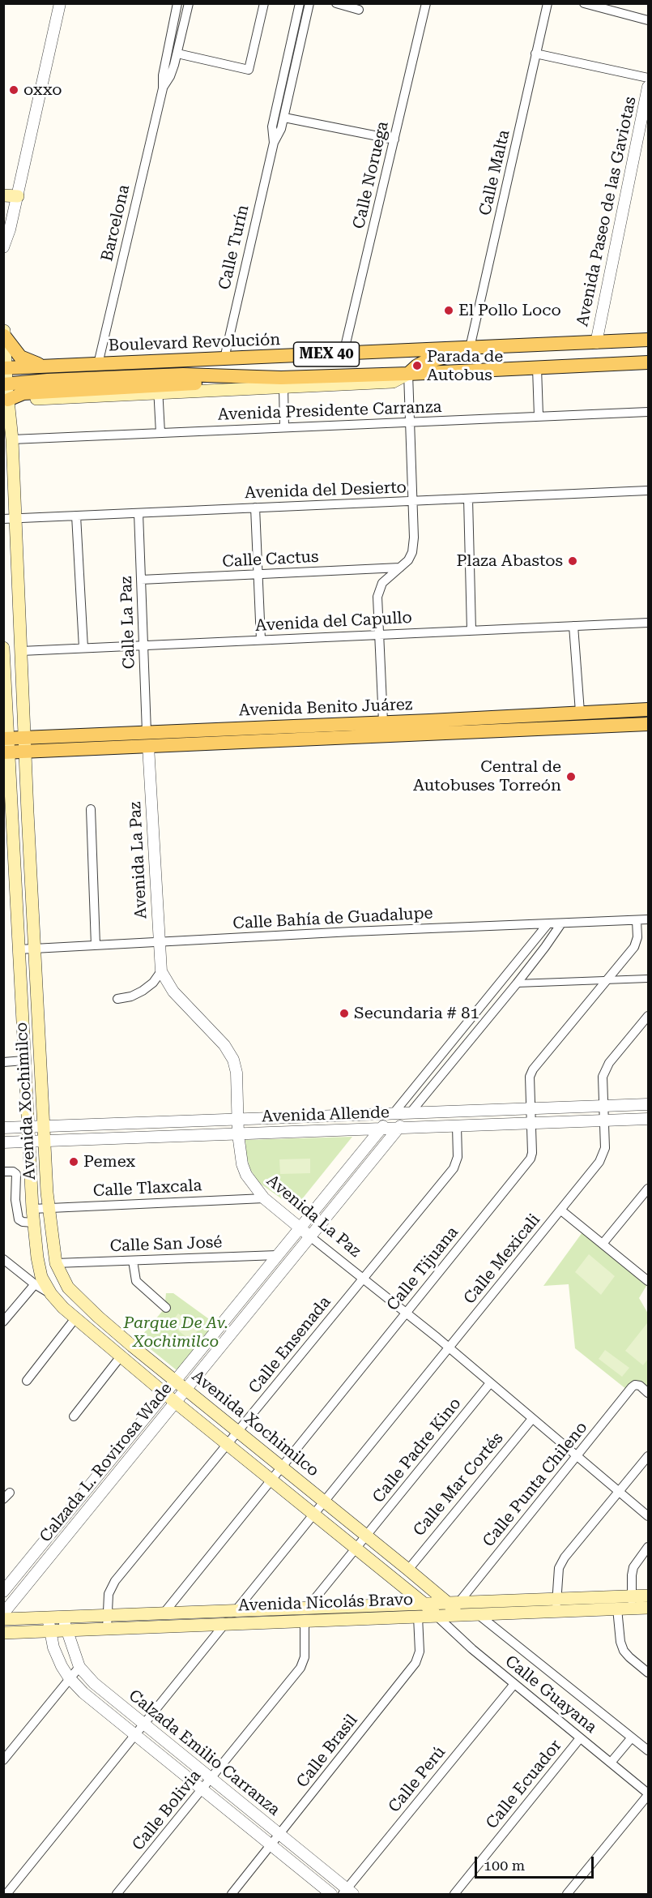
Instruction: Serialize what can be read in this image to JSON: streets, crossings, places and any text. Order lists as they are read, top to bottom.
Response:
{
  "streets": {
    "main road": [
      "Boulevard Revolución",
      "MEX 40",
      "Avenida Benito Juárez",
      "Avenida Xochimilco",
      "Avenida Nicolás Bravo"
    ],
    "street": [
      "Calle Malta",
      "Calle Noruega",
      "Avenida Paseo de las Gaviotas",
      "Barcelona",
      "Calle Turín",
      "Avenida Presidente Carranza",
      "Avenida del Desierto",
      "Calle Cactus",
      "Avenida del Capullo",
      "Calle La Paz",
      "Avenida La Paz",
      "Calle Bahía de Guadalupe",
      "Avenida Allende",
      "Calle Tlaxcala",
      "Calle San José",
      "Calle Mexicali",
      "Calle Tijuana",
      "Calle Ensenada",
      "Calle Padre Kino",
      "Calzada L. Rovirosa Wade",
      "Calle Mar Cortés",
      "Calle Punta Chileno",
      "Calle Guayana",
      "Calle Brasil",
      "Calzada Emilio Carranza",
      "Calle Perú",
      "Calle Ecuador",
      "Calle Bolivia"
    ]
  },
  "crossings": [
    ["Calle Malta", "Boulevard Revolución"],
    ["Calle Noruega", "Boulevard Revolución"],
    ["Avenida Paseo de las Gaviotas", "Boulevard Revolución"],
    ["Barcelona", "Boulevard Revolución"],
    ["Calle Turín", "Boulevard Revolución"],
    ["Boulevard Revolución", "Avenida Xochimilco"],
    ["MEX 40", "Avenida Xochimilco"],
    ["Avenida Presidente Carranza", "Avenida Xochimilco"],
    ["Avenida del Desierto", "Calle La Paz"],
    ["Avenida del Desierto", "Avenida Xochimilco"],
    ["Calle Cactus", "Calle La Paz"],
    ["Avenida del Capullo", "Calle La Paz"],
    ["Avenida del Capullo", "Avenida Xochimilco"],
    ["Calle La Paz", "Avenida Benito Juárez"],
    ["Calle La Paz", "Avenida La Paz"],
    ["Avenida Benito Juárez", "Avenida La Paz"],
    ["Avenida Benito Juárez", "Avenida Xochimilco"],
    ["Avenida La Paz", "Calle Bahía de Guadalupe"],
    ["Avenida La Paz", "Avenida Allende"],
    ["Avenida La Paz", "Calle Tlaxcala"],
    ["Avenida La Paz", "Calle Mexicali"],
    ["Avenida La Paz", "Calle Tijuana"],
    ["Avenida La Paz", "Calle Ensenada"],
    ["Avenida La Paz", "Calle Padre Kino"],
    ["Avenida La Paz", "Calzada L. Rovirosa Wade"],
    ["Avenida La Paz", "Calle Mar Cortés"],
    ["Avenida La Paz", "Calle Punta Chileno"],
    ["Calle Bahía de Guadalupe", "Avenida Xochimilco"],
    ["Calle Bahía de Guadalupe", "Calle Tijuana"],
    ["Calle Bahía de Guadalupe", "Calzada L. Rovirosa Wade"],
    ["Avenida Xochimilco", "Avenida Allende"],
    ["Avenida Xochimilco", "Calle Tlaxcala"],
    ["Avenida Xochimilco", "Calle San José"],
    ["Avenida Xochimilco", "Calle Mexicali"],
    ["Avenida Xochimilco", "Calle Tijuana"],
    ["Avenida Xochimilco", "Calle Ensenada"],
    ["Avenida Xochimilco", "Calle Padre Kino"],
    ["Avenida Xochimilco", "Calzada L. Rovirosa Wade"],
    ["Avenida Xochimilco", "Calle Mar Cortés"],
    ["Avenida Xochimilco", "Calle Punta Chileno"],
    ["Avenida Xochimilco", "Avenida Nicolás Bravo"],
    ["Avenida Xochimilco", "Calle Guayana"],
    ["Avenida Allende", "Calle Mexicali"],
    ["Avenida Allende", "Calle Tijuana"],
    ["Avenida Allende", "Calle Ensenada"],
    ["Avenida Allende", "Calzada L. Rovirosa Wade"],
    ["Calle San José", "Calzada L. Rovirosa Wade"],
    ["Calle Mexicali", "Avenida Nicolás Bravo"],
    ["Calle Mexicali", "Calzada Emilio Carranza"],
    ["Calle Tijuana", "Avenida Nicolás Bravo"],
    ["Calle Ensenada", "Avenida Nicolás Bravo"],
    ["Calle Punta Chileno", "Avenida Nicolás Bravo"],
    ["Avenida Nicolás Bravo", "Calle Guayana"],
    ["Avenida Nicolás Bravo", "Calle Brasil"],
    ["Avenida Nicolás Bravo", "Calzada Emilio Carranza"],
    ["Avenida Nicolás Bravo", "Calle Bolivia"],
    ["Calle Guayana", "Calle Perú"],
    ["Calle Guayana", "Calle Ecuador"],
    ["Calle Brasil", "Calzada Emilio Carranza"],
    ["Calzada Emilio Carranza", "Calle Perú"],
    ["Calzada Emilio Carranza", "Calle Bolivia"]
  ],
  "parks": ["Parque De Av. Xochimilco"],
  "places": [
    "oxxo",
    "El Pollo Loco",
    "Parada de Autobus",
    "Plaza Abastos",
    "Central de Autobuses Torreón",
    "Secundaria # 81",
    "Pemex"
  ],
  "scale_bar": "100 m"
}
